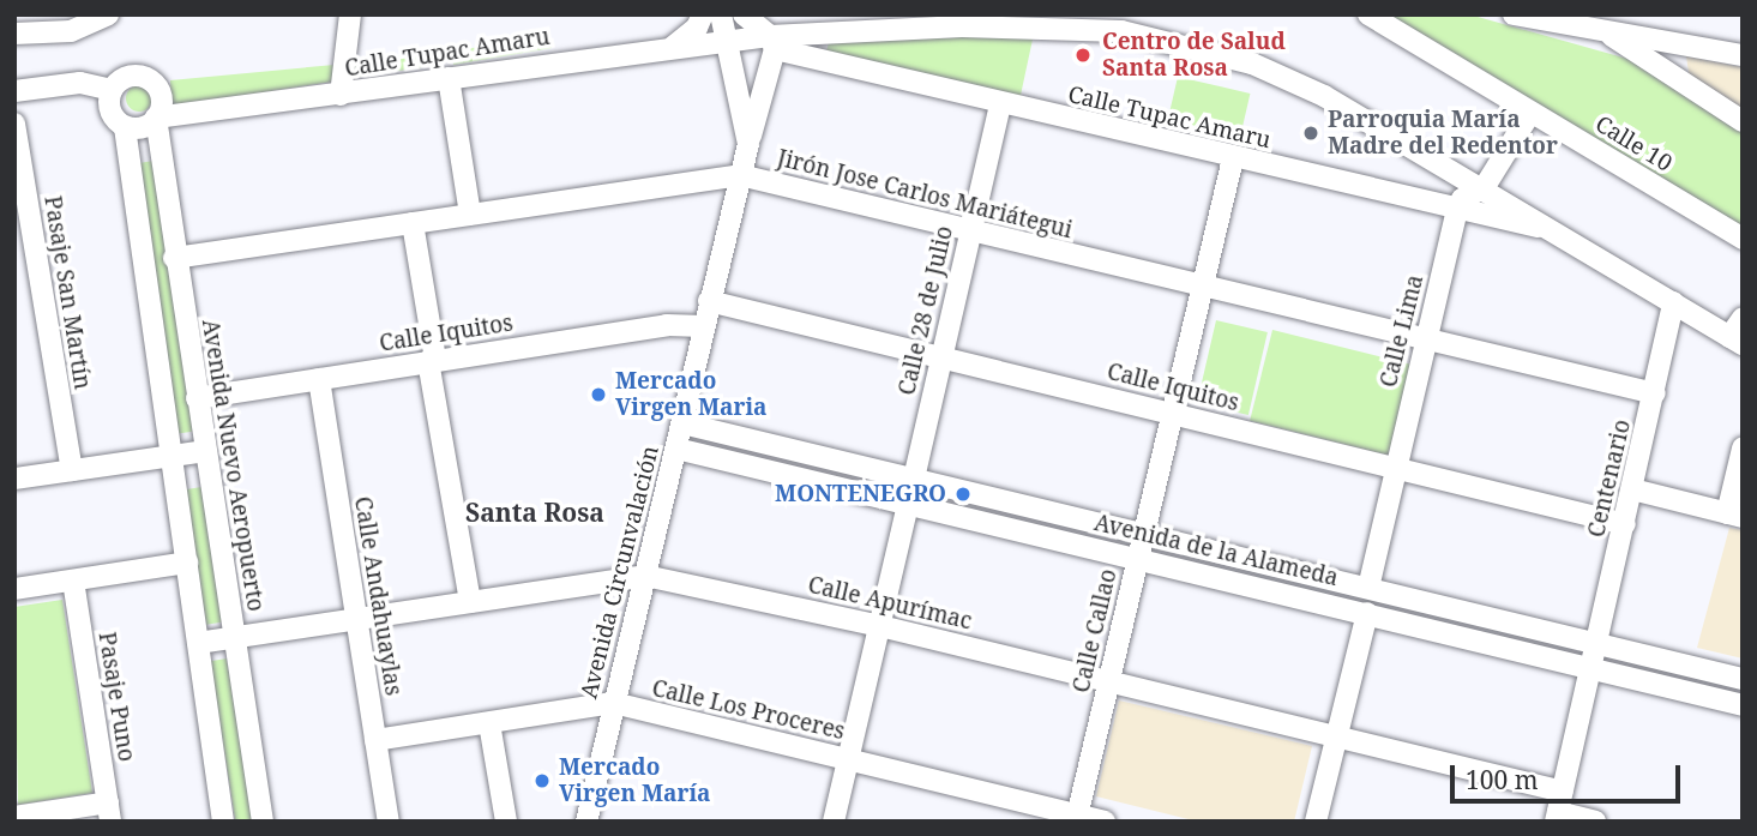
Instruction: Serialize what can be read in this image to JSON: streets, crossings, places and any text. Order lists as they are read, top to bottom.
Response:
{
  "streets": {
    "street": [
      "Calle Tupac Amaru",
      "Calle 10",
      "Jirón Jose Carlos Mariátegui",
      "Pasaje San Martín",
      "Calle 28 de Julio",
      "Calle Lima",
      "Calle Iquitos",
      "Avenida Nuevo Aeropuerto",
      "Centenario",
      "Avenida de la Alameda",
      "Avenida Circunvalación",
      "Calle Andahuaylas",
      "Calle Apurímac",
      "Calle Callao",
      "Pasaje Puno",
      "Calle Los Proceres"
    ]
  },
  "crossings": [
    ["Calle Tupac Amaru", "Calle 28 de Julio"],
    ["Calle Tupac Amaru", "Calle Lima"],
    ["Calle Tupac Amaru", "Avenida Nuevo Aeropuerto"],
    ["Calle Tupac Amaru", "Centenario"],
    ["Calle Tupac Amaru", "Avenida Circunvalación"],
    ["Calle Tupac Amaru", "Calle Callao"],
    ["Jirón Jose Carlos Mariátegui", "Calle 28 de Julio"],
    ["Jirón Jose Carlos Mariátegui", "Calle Lima"],
    ["Jirón Jose Carlos Mariátegui", "Avenida Nuevo Aeropuerto"],
    ["Jirón Jose Carlos Mariátegui", "Centenario"],
    ["Jirón Jose Carlos Mariátegui", "Avenida Circunvalación"],
    ["Jirón Jose Carlos Mariátegui", "Calle Callao"],
    ["Calle 28 de Julio", "Calle Iquitos"],
    ["Calle 28 de Julio", "Avenida de la Alameda"],
    ["Calle Lima", "Calle Iquitos"],
    ["Calle Lima", "Avenida de la Alameda"],
    ["Calle Iquitos", "Avenida Nuevo Aeropuerto"],
    ["Calle Iquitos", "Centenario"],
    ["Calle Iquitos", "Avenida Circunvalación"],
    ["Calle Iquitos", "Calle Andahuaylas"],
    ["Calle Iquitos", "Calle Callao"],
    ["Avenida Nuevo Aeropuerto", "Calle Apurímac"],
    ["Centenario", "Avenida de la Alameda"],
    ["Centenario", "Calle Apurímac"],
    ["Avenida de la Alameda", "Avenida Circunvalación"],
    ["Avenida de la Alameda", "Calle Callao"],
    ["Avenida Circunvalación", "Calle Apurímac"],
    ["Avenida Circunvalación", "Calle Los Proceres"],
    ["Calle Andahuaylas", "Calle Apurímac"],
    ["Calle Andahuaylas", "Calle Los Proceres"],
    ["Calle Apurímac", "Calle Callao"],
    ["Calle Callao", "Calle Los Proceres"]
  ],
  "districts": ["Santa Rosa"],
  "places": [
    "Centro de Salud Santa Rosa",
    "Parroquia María Madre del Redentor",
    "Mercado Virgen Maria",
    "MONTENEGRO",
    "Mercado Virgen María"
  ],
  "scale_bar": "100 m"
}
